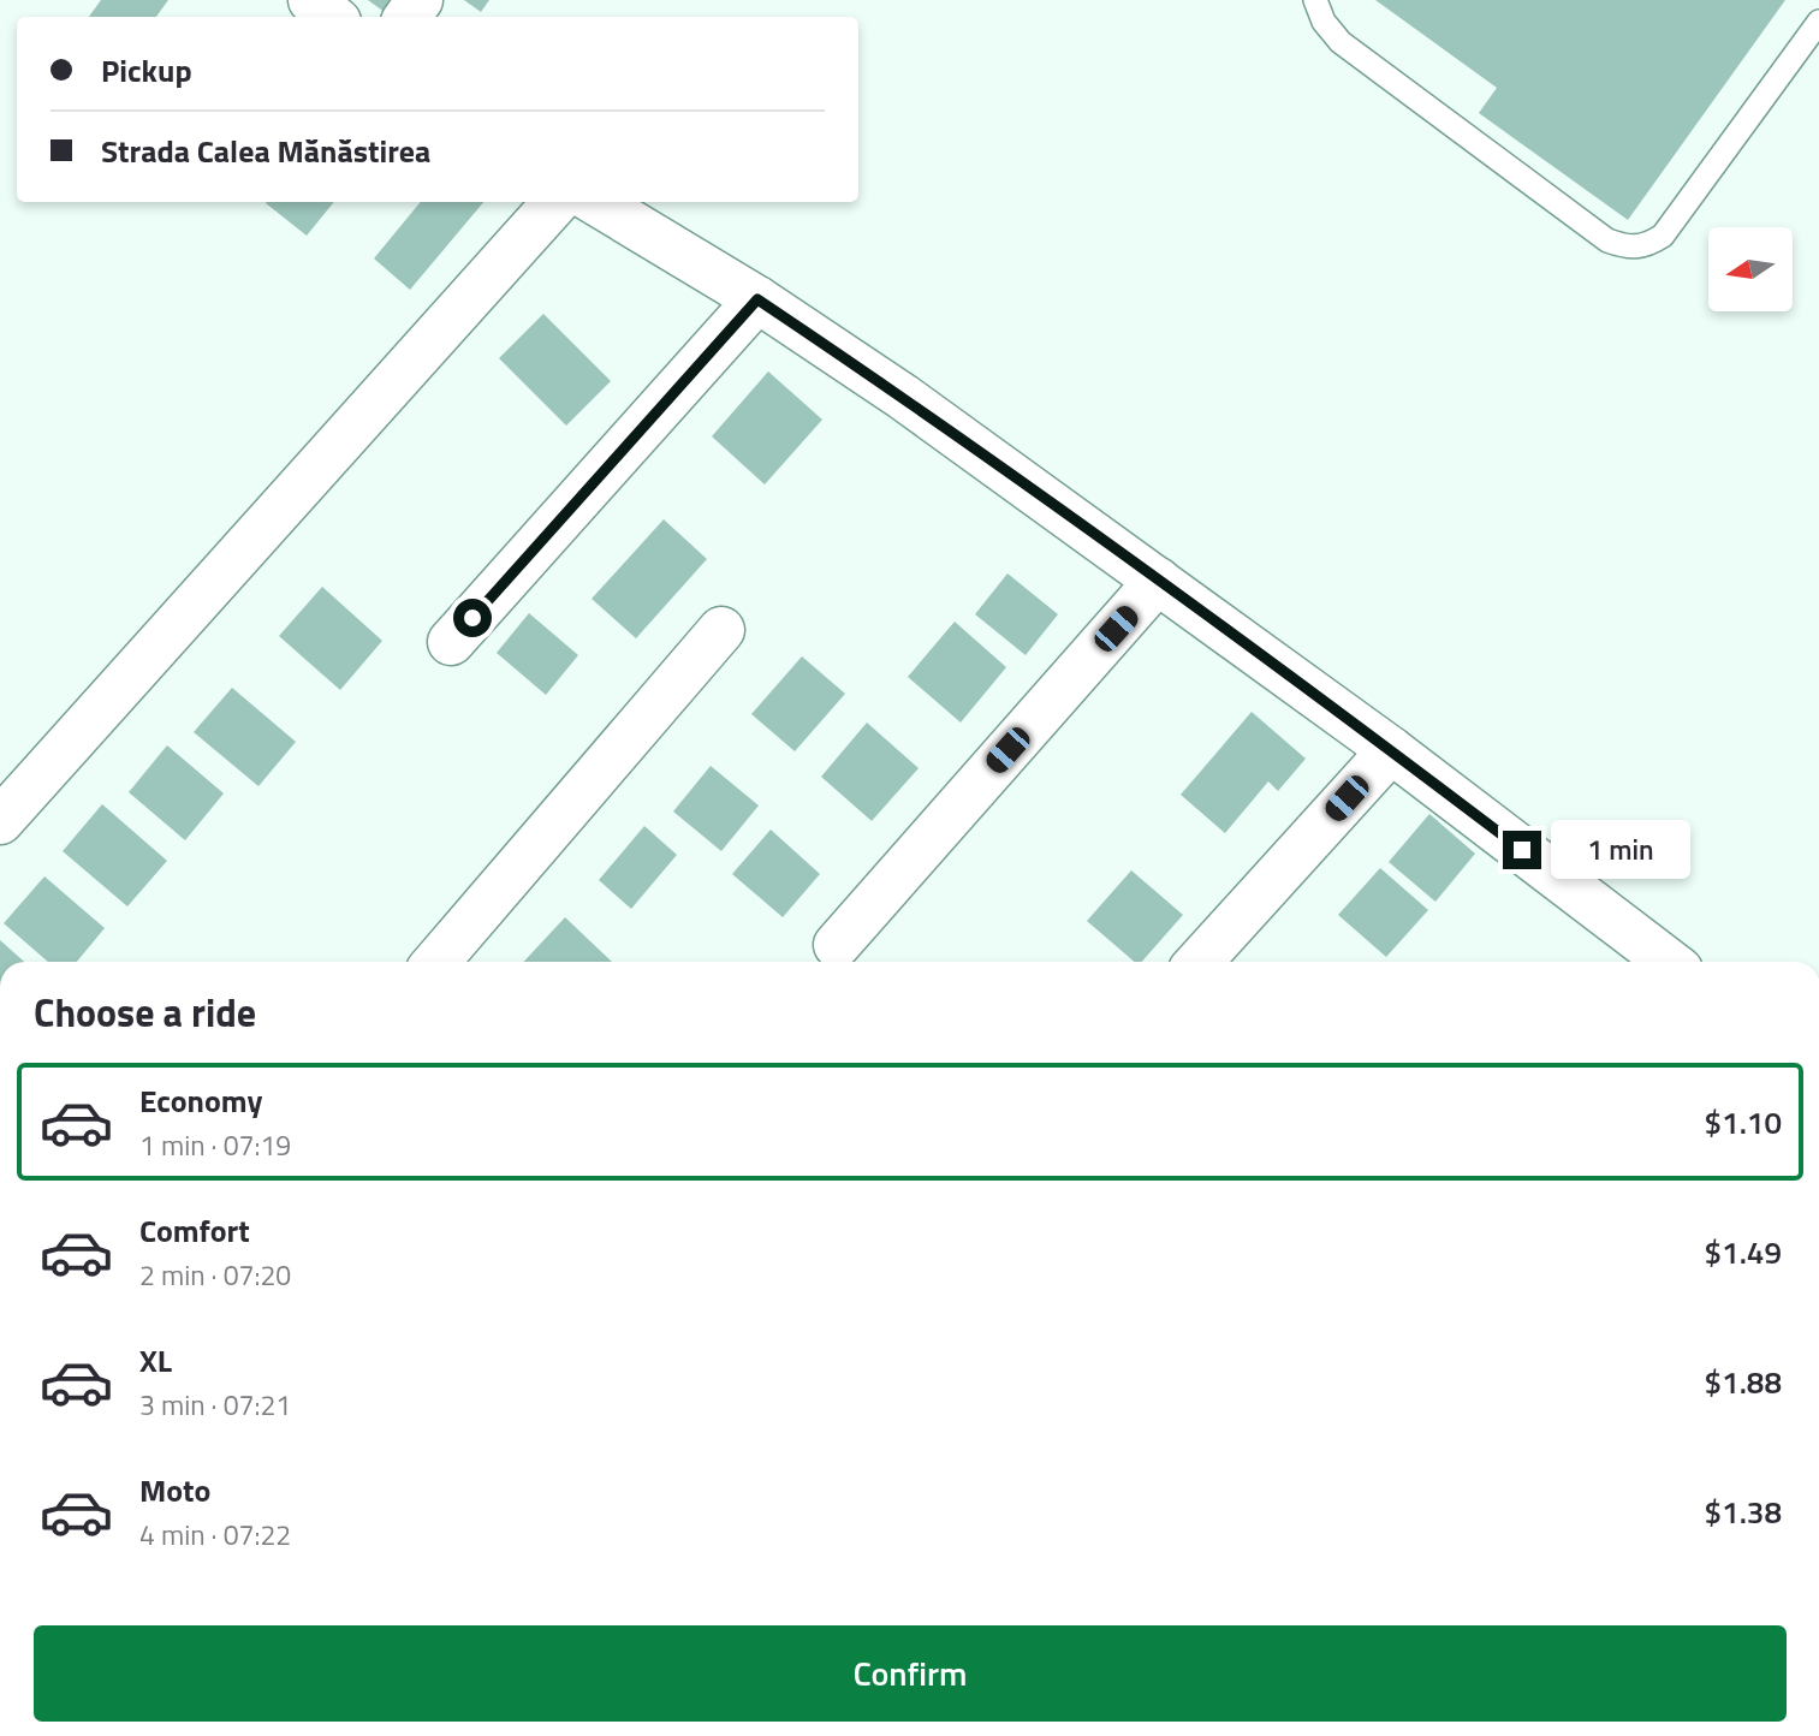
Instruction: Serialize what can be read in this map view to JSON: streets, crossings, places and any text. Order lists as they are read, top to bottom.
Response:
{
  "north": "left",
  "page": {
    "banner": ["Pickup", "Strada Calea Mănăstirea"],
    "bubble": "1 min",
    "heading": "Choose a ride",
    "list": [
      {
        "name": "Economy",
        "note": "1 min · 07:19",
        "value": "$1.10"
      },
      {
        "name": "Comfort",
        "note": "2 min · 07:20",
        "value": "$1.49"
      },
      {
        "name": "XL",
        "note": "3 min · 07:21",
        "value": "$1.88"
      },
      {
        "name": "Moto",
        "note": "4 min · 07:22",
        "value": "$1.38"
      }
    ],
    "buttons": "Confirm"
  }
}
